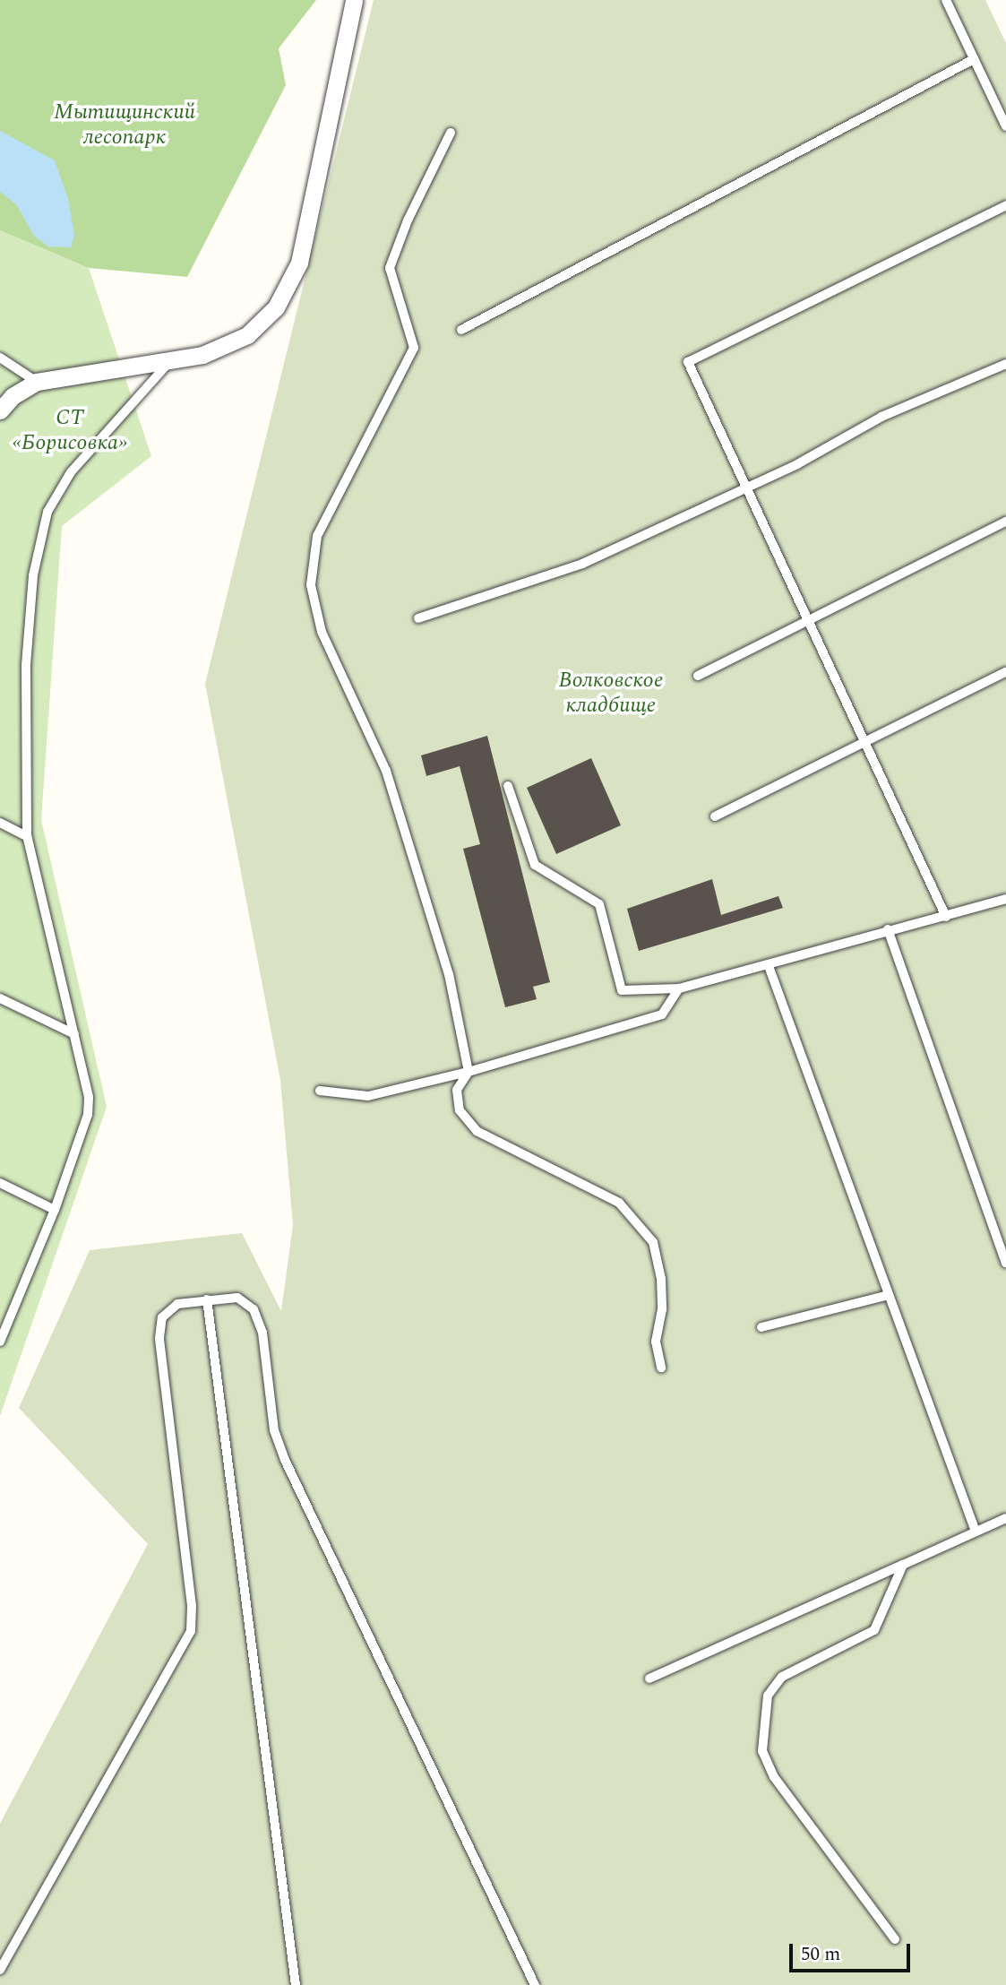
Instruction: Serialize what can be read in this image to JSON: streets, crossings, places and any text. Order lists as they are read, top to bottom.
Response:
{
  "parks": ["Мытищинский лесопарк", "СТ «Борисовка»", "Волковское кладбище"],
  "scale_bar": "50 m"
}
